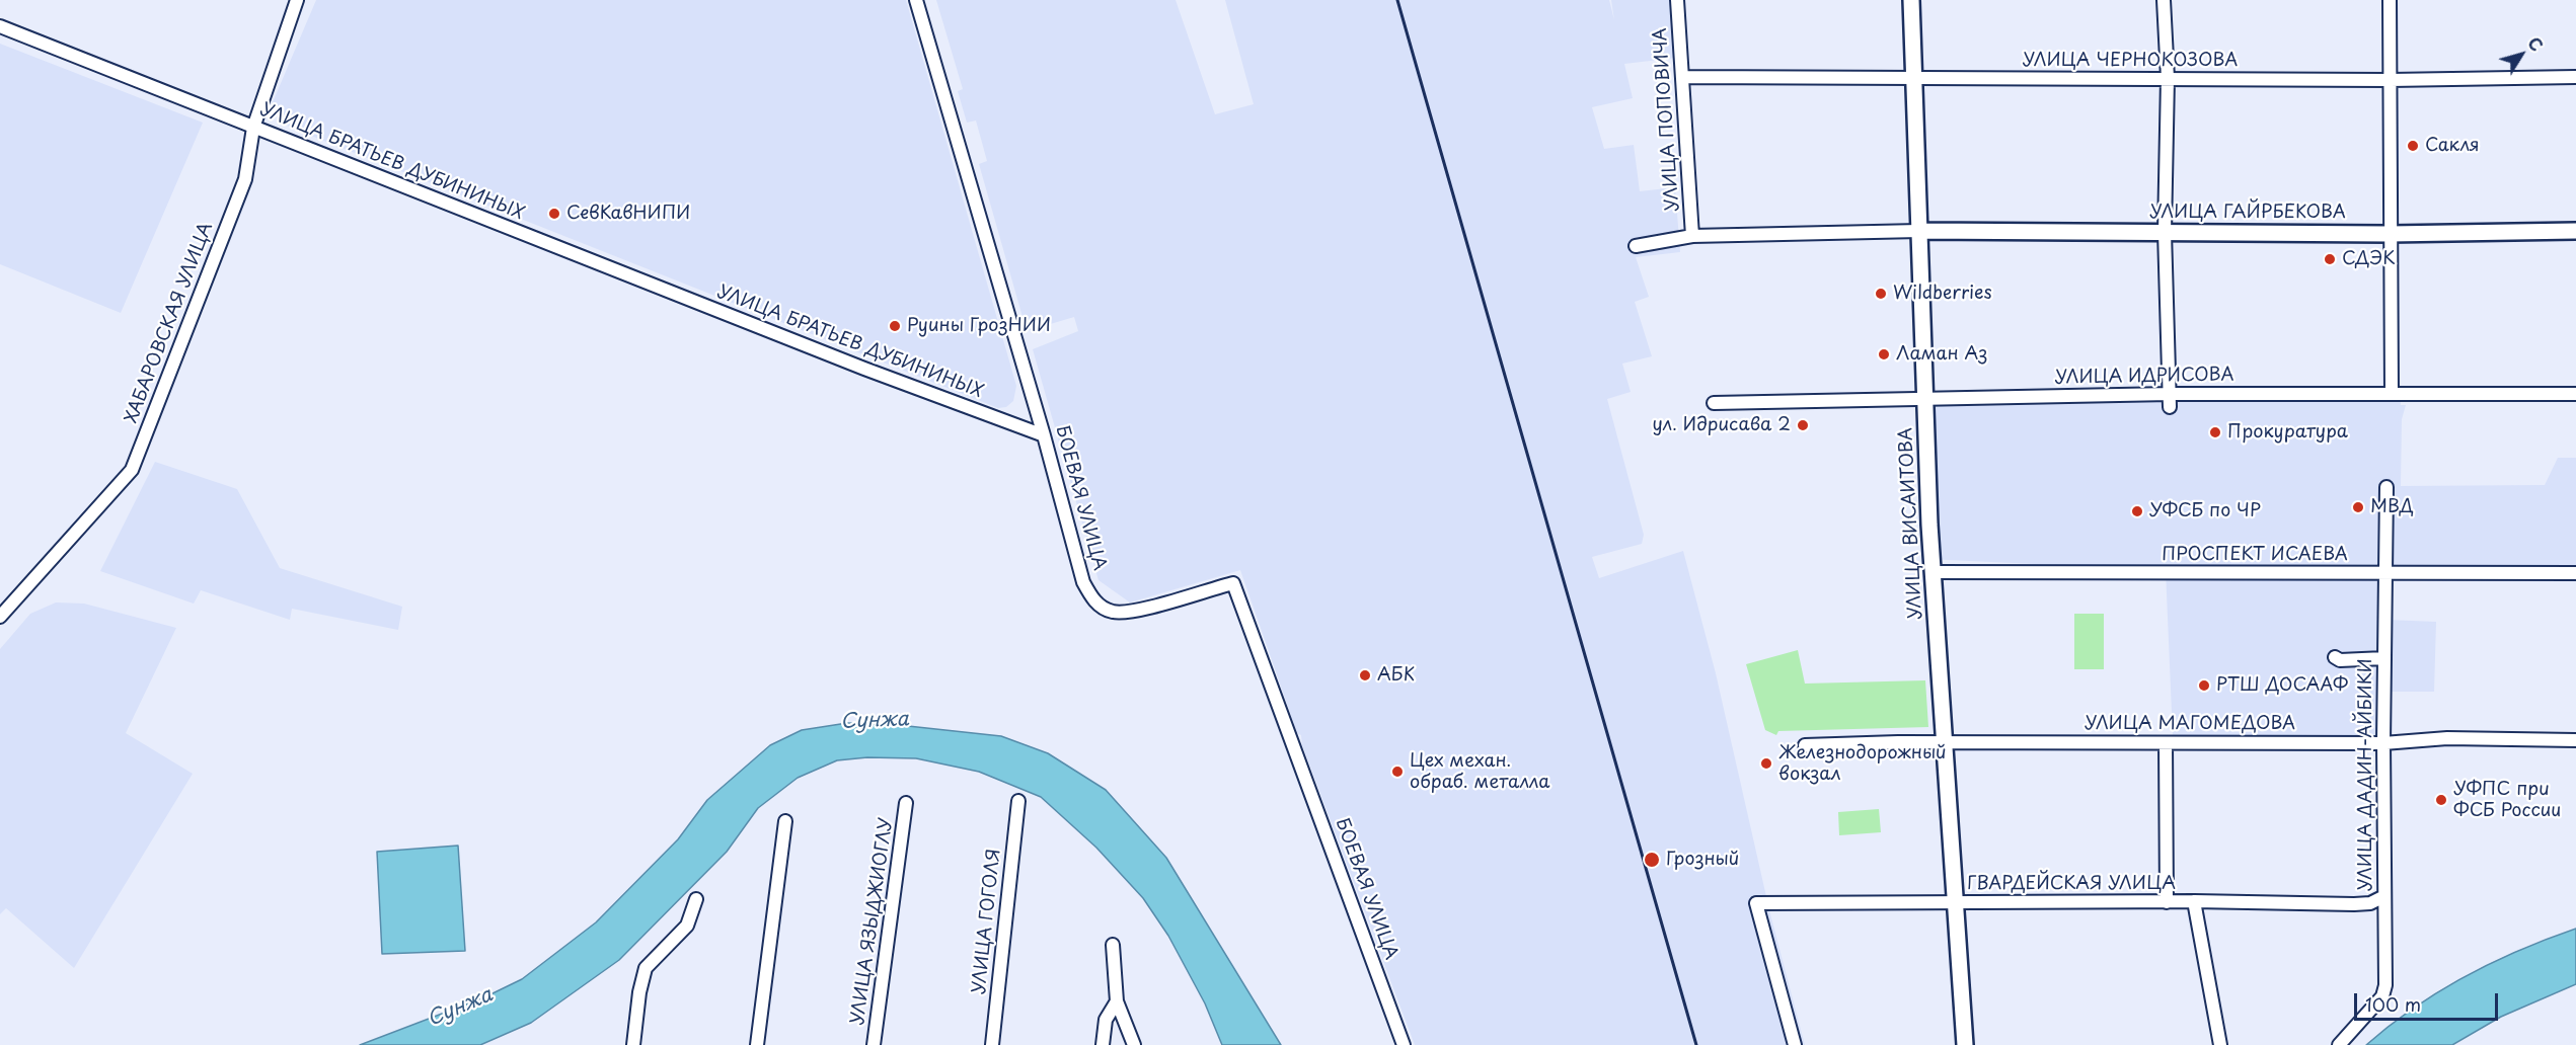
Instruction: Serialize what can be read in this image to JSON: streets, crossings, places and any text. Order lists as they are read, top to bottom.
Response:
{
  "streets": {
    "main road": ["УЛИЦА ГАЙРБЕКОВА", "УЛИЦА ВИСАИТОВА"],
    "street": [
      "УЛИЦА ЧЕРНОКОЗОВА",
      "УЛИЦА ПОПОВИЧА",
      "УЛИЦА БРАТЬЕВ ДУБИНИНЫХ",
      "ХАБАРОВСКАЯ УЛИЦА",
      "УЛИЦА ИДРИСОВА",
      "БОЕВАЯ УЛИЦА",
      "ПРОСПЕКТ ИСАЕВА",
      "УЛИЦА МАГОМЕДОВА",
      "УЛИЦА ДАДИН-АЙБИКИ",
      "ГВАРДЕЙСКАЯ УЛИЦА",
      "УЛИЦА ЯЗЫДЖИОГЛУ",
      "УЛИЦА ГОГОЛЯ"
    ]
  },
  "crossings": [
    ["УЛИЦА ЧЕРНОКОЗОВА", "УЛИЦА ПОПОВИЧА"],
    ["УЛИЦА ЧЕРНОКОЗОВА", "УЛИЦА ВИСАИТОВА"],
    ["УЛИЦА БРАТЬЕВ ДУБИНИНЫХ", "ХАБАРОВСКАЯ УЛИЦА"],
    ["УЛИЦА БРАТЬЕВ ДУБИНИНЫХ", "БОЕВАЯ УЛИЦА"],
    ["УЛИЦА ГАЙРБЕКОВА", "УЛИЦА ВИСАИТОВА"],
    ["УЛИЦА ИДРИСОВА", "УЛИЦА ВИСАИТОВА"],
    ["УЛИЦА ВИСАИТОВА", "ПРОСПЕКТ ИСАЕВА"],
    ["УЛИЦА ВИСАИТОВА", "УЛИЦА МАГОМЕДОВА"],
    ["УЛИЦА ВИСАИТОВА", "ГВАРДЕЙСКАЯ УЛИЦА"],
    ["ПРОСПЕКТ ИСАЕВА", "УЛИЦА ДАДИН-АЙБИКИ"],
    ["УЛИЦА МАГОМЕДОВА", "УЛИЦА ДАДИН-АЙБИКИ"],
    ["УЛИЦА ДАДИН-АЙБИКИ", "ГВАРДЕЙСКАЯ УЛИЦА"]
  ],
  "water": ["Сунжа"],
  "places": [
    "Сакля",
    "СевКавНИПИ",
    "СДЭК",
    "Wildberries",
    "Руины ГрозНИИ",
    "Ламан Аз",
    "ул. Идрисава 2",
    "Прокуратура",
    "МВД",
    "УФСБ по ЧР",
    "АБК",
    "РТШ ДОСААФ",
    "Железнодорожный вокзал",
    "Цех механ. обраб. металла",
    "УФПС при ФСБ России",
    "Грозный"
  ],
  "scale_bar": "100 m",
  "north": "top right"
}
